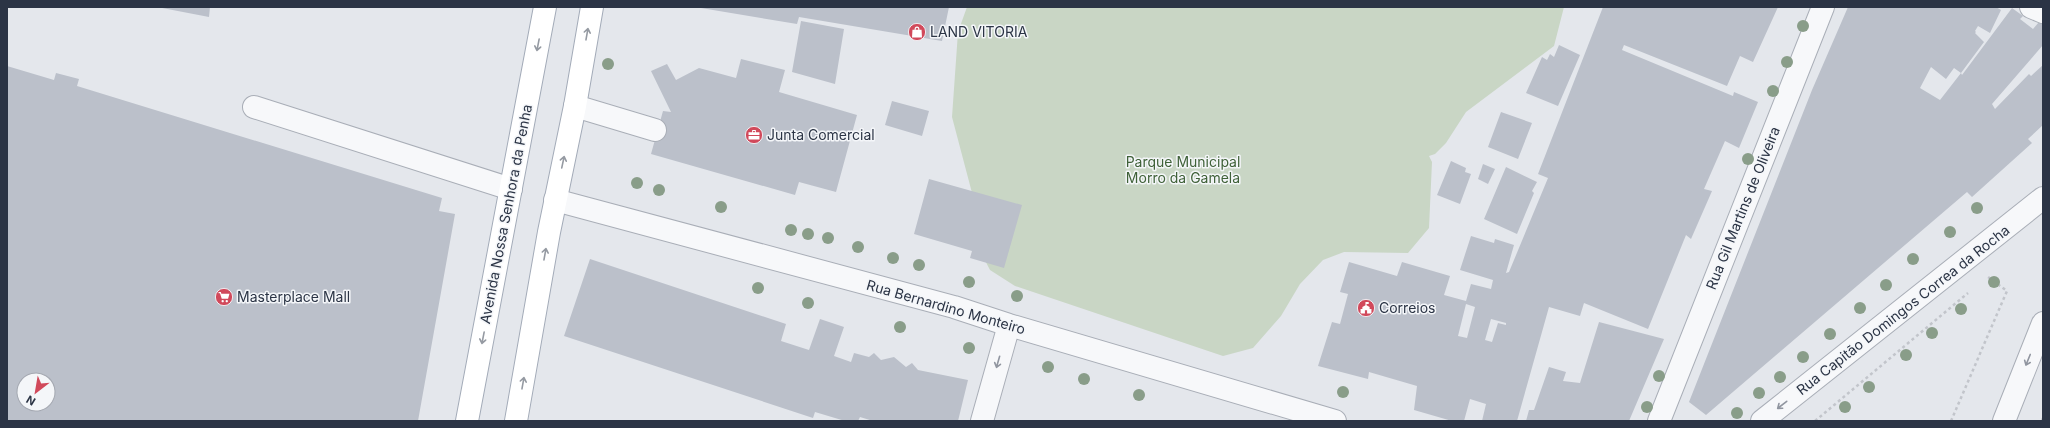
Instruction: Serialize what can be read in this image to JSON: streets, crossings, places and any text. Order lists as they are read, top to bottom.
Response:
{
  "streets": {
    "main road": ["Avenida Nossa Senhora da Penha"],
    "street": ["Rua Gil Martins de Oliveira", "Rua Bernardino Monteiro", "Rua Capitão Domingos Correa da Rocha"]
  },
  "one_way": ["Rua Capitão Domingos Correa da Rocha"],
  "parks": ["Parque Municipal Morro da Gamela"],
  "places": {
    "shop": ["LAND VITORIA"],
    "office": ["Junta Comercial"],
    "supermarket": ["Masterplace Mall"],
    "public building": ["Correios"]
  },
  "north": "bottom left"
}
